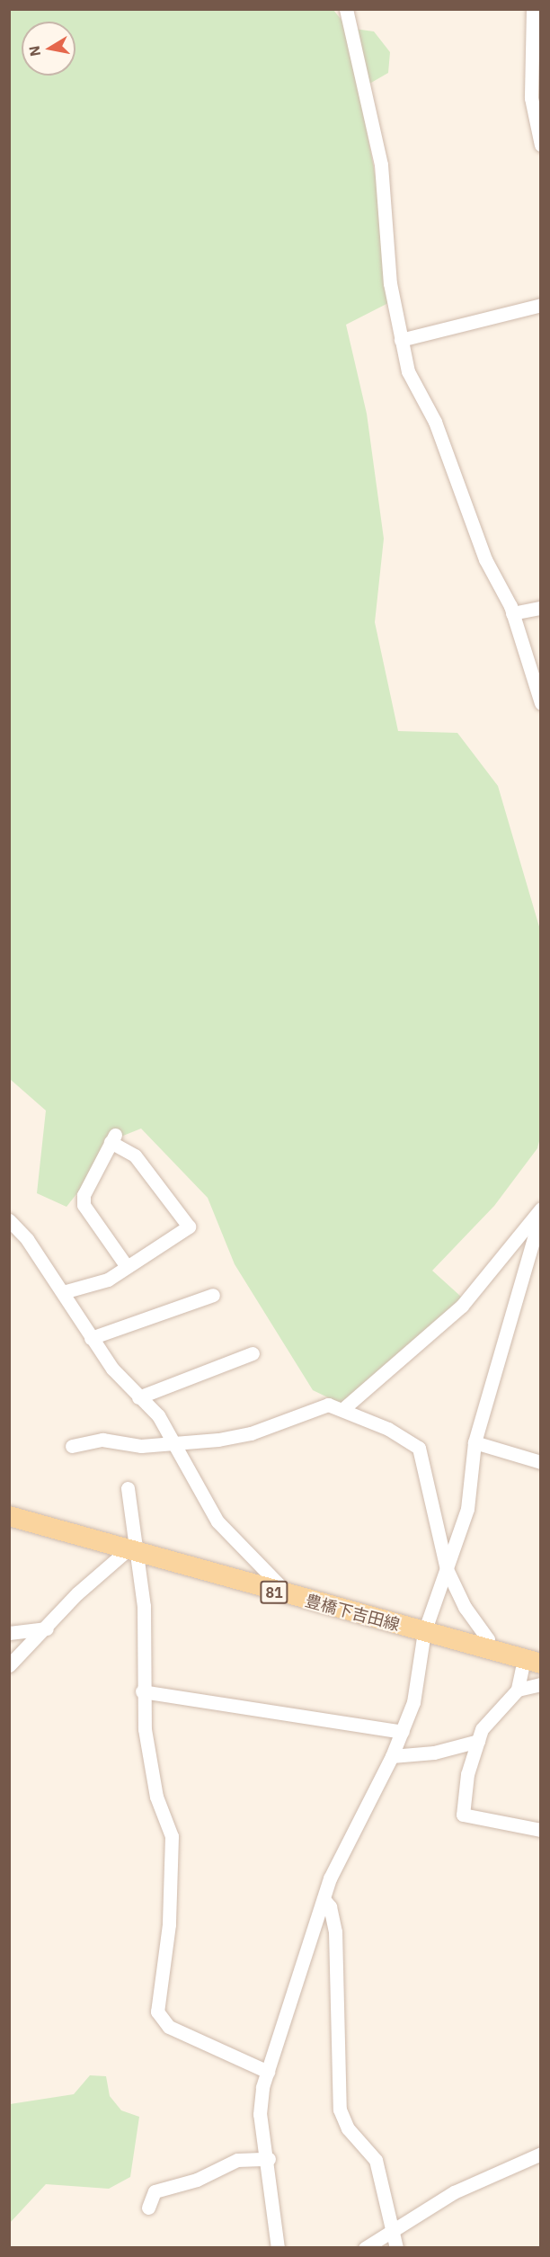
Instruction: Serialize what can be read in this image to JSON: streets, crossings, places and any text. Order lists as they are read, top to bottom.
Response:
{
  "streets": {
    "main road": ["81", "豊橋下吉田線"]
  },
  "north": "left"
}
